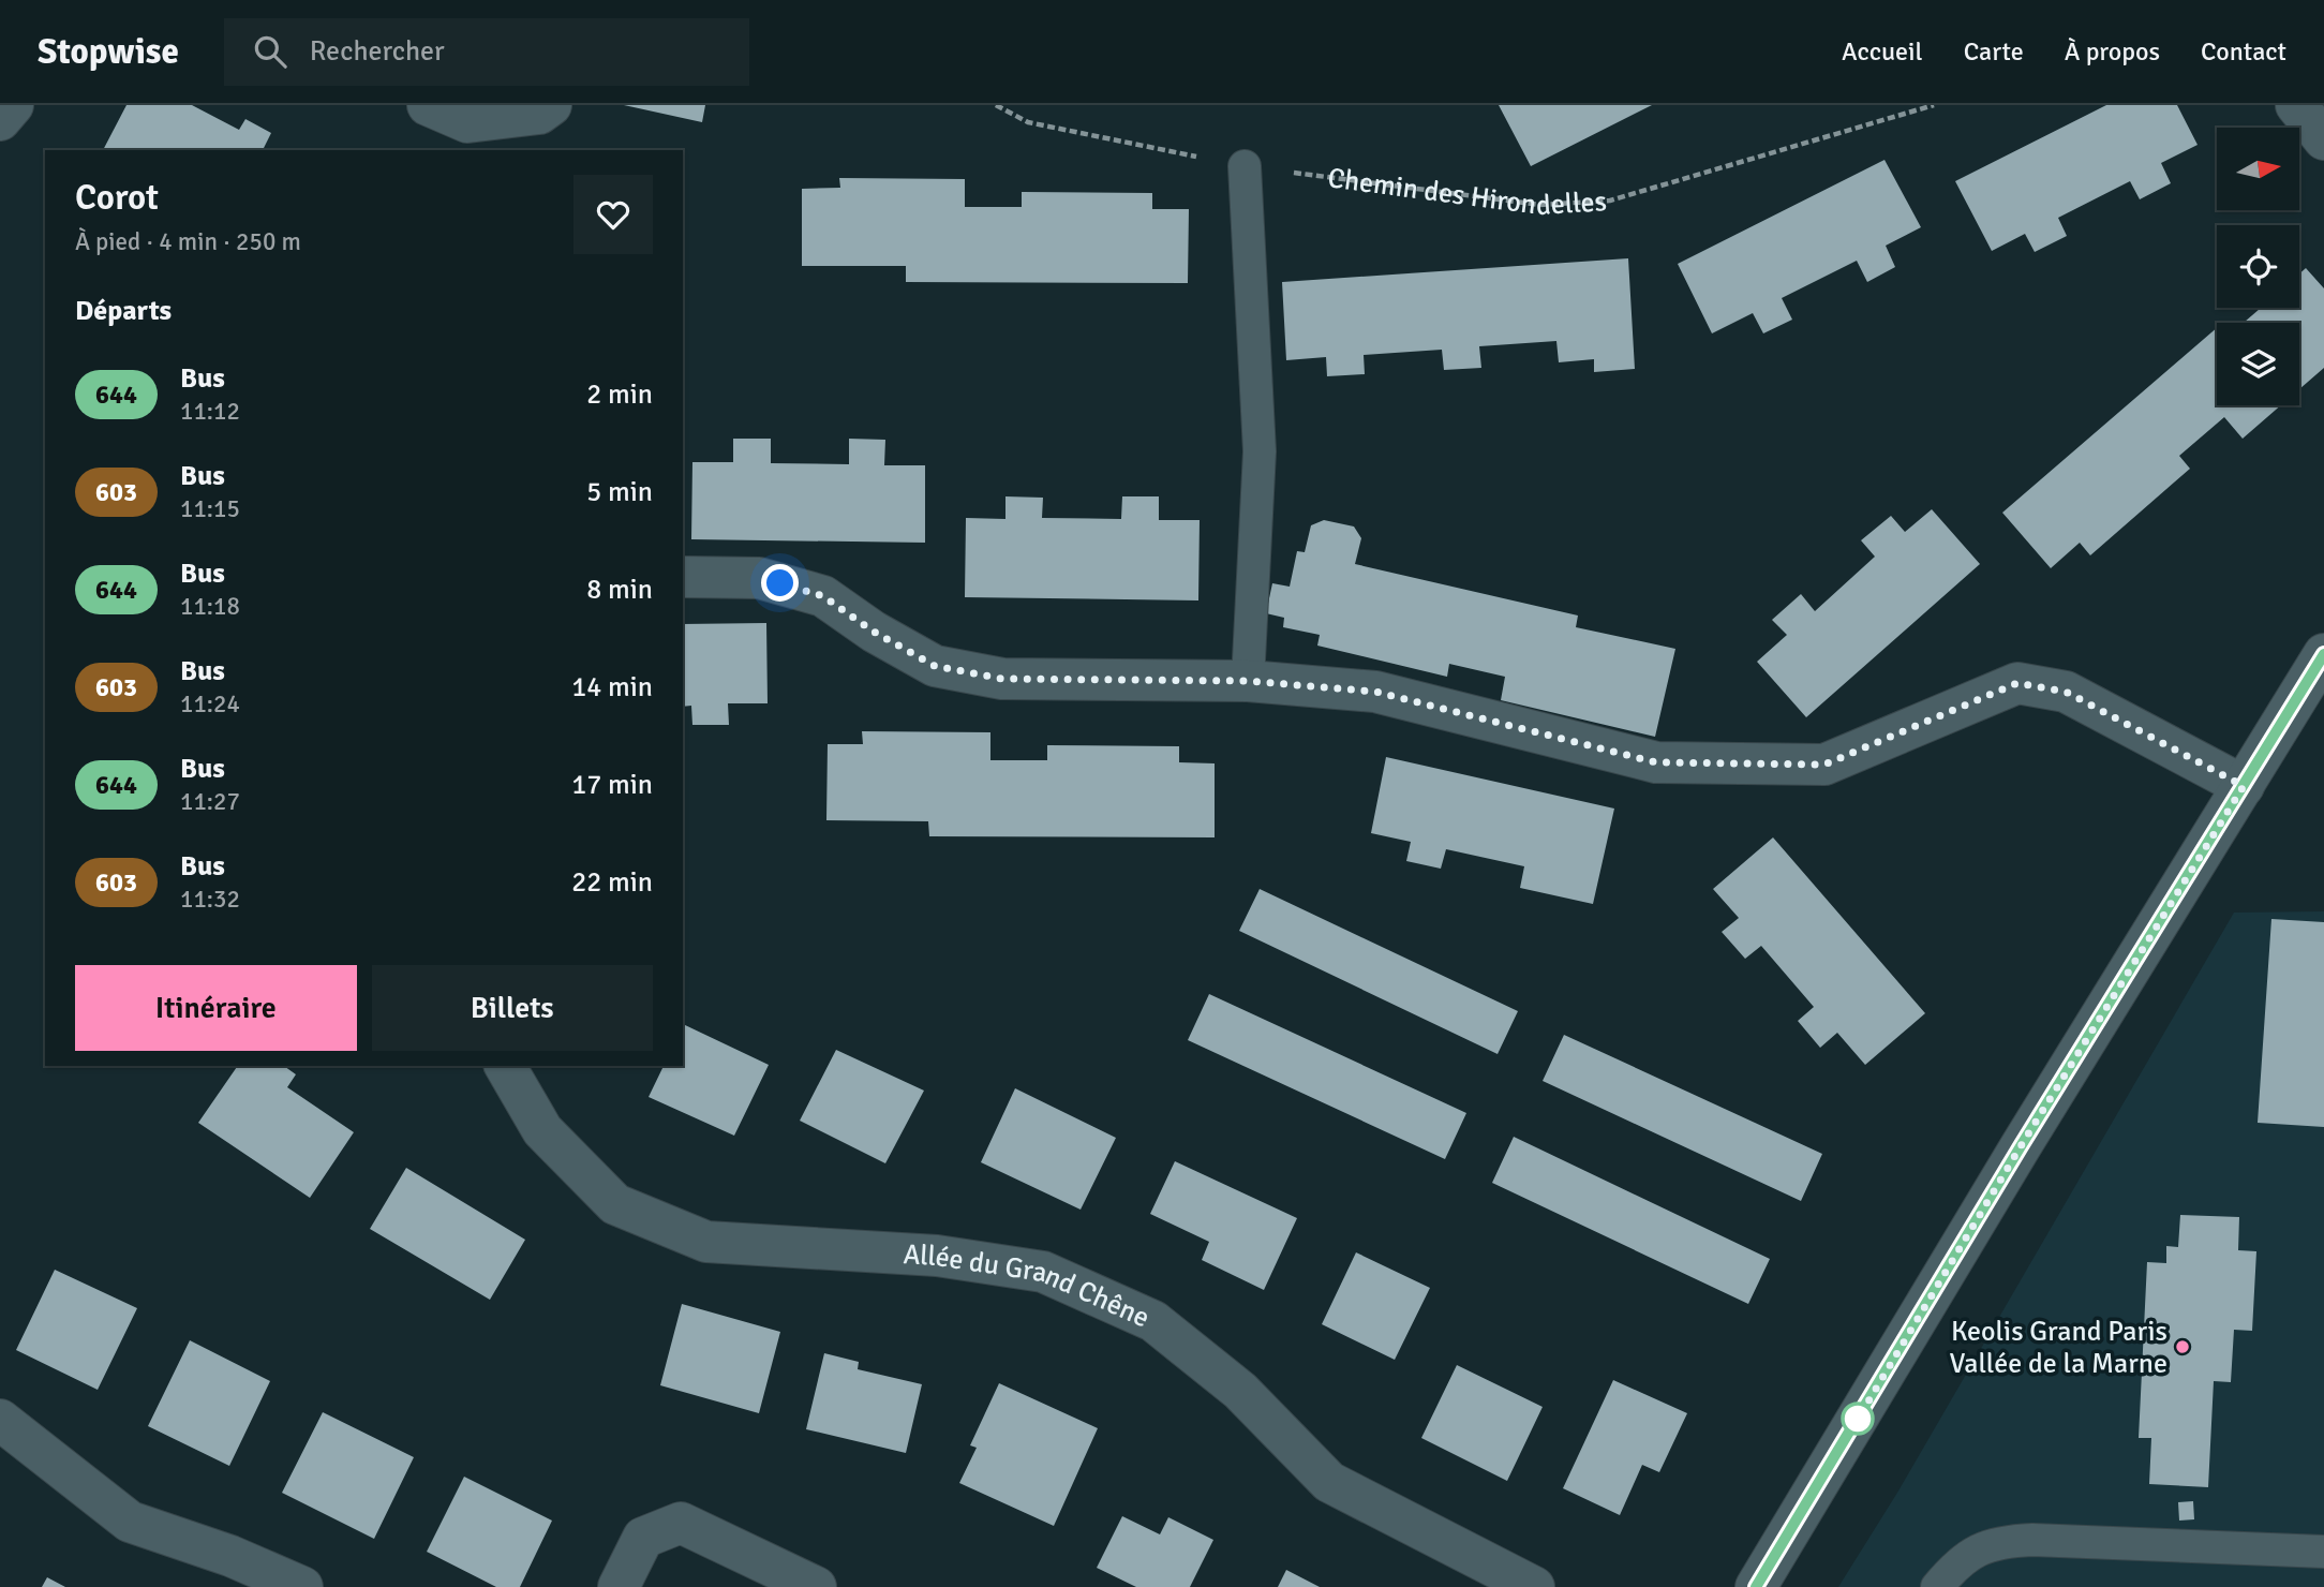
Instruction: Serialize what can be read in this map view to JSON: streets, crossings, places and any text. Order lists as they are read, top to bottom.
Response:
{
  "streets": {
    "street": ["Allée du Grand Chêne"],
    "path": ["Chemin des Hirondelles"]
  },
  "places": ["Keolis Grand Paris Vallée de la Marne"],
  "lines": ["bus line 644"],
  "north": "right",
  "page": {
    "header": "Stopwise",
    "search": "Rechercher",
    "nav": [
      "Accueil",
      "Carte",
      "À propos",
      "Contact"
    ],
    "heading": [
      ["Corot", "À pied · 4 min · 250 m"],
      "Départs"
    ],
    "list": [
      {
        "mark": "644",
        "name": "Bus",
        "note": "11:12",
        "value": "2 min"
      },
      {
        "mark": "603",
        "name": "Bus",
        "note": "11:15",
        "value": "5 min"
      },
      {
        "mark": "644",
        "name": "Bus",
        "note": "11:18",
        "value": "8 min"
      },
      {
        "mark": "603",
        "name": "Bus",
        "note": "11:24",
        "value": "14 min"
      },
      {
        "mark": "644",
        "name": "Bus",
        "note": "11:27",
        "value": "17 min"
      },
      {
        "mark": "603",
        "name": "Bus",
        "note": "11:32",
        "value": "22 min"
      }
    ],
    "buttons": ["Itinéraire", "Billets"]
  }
}
